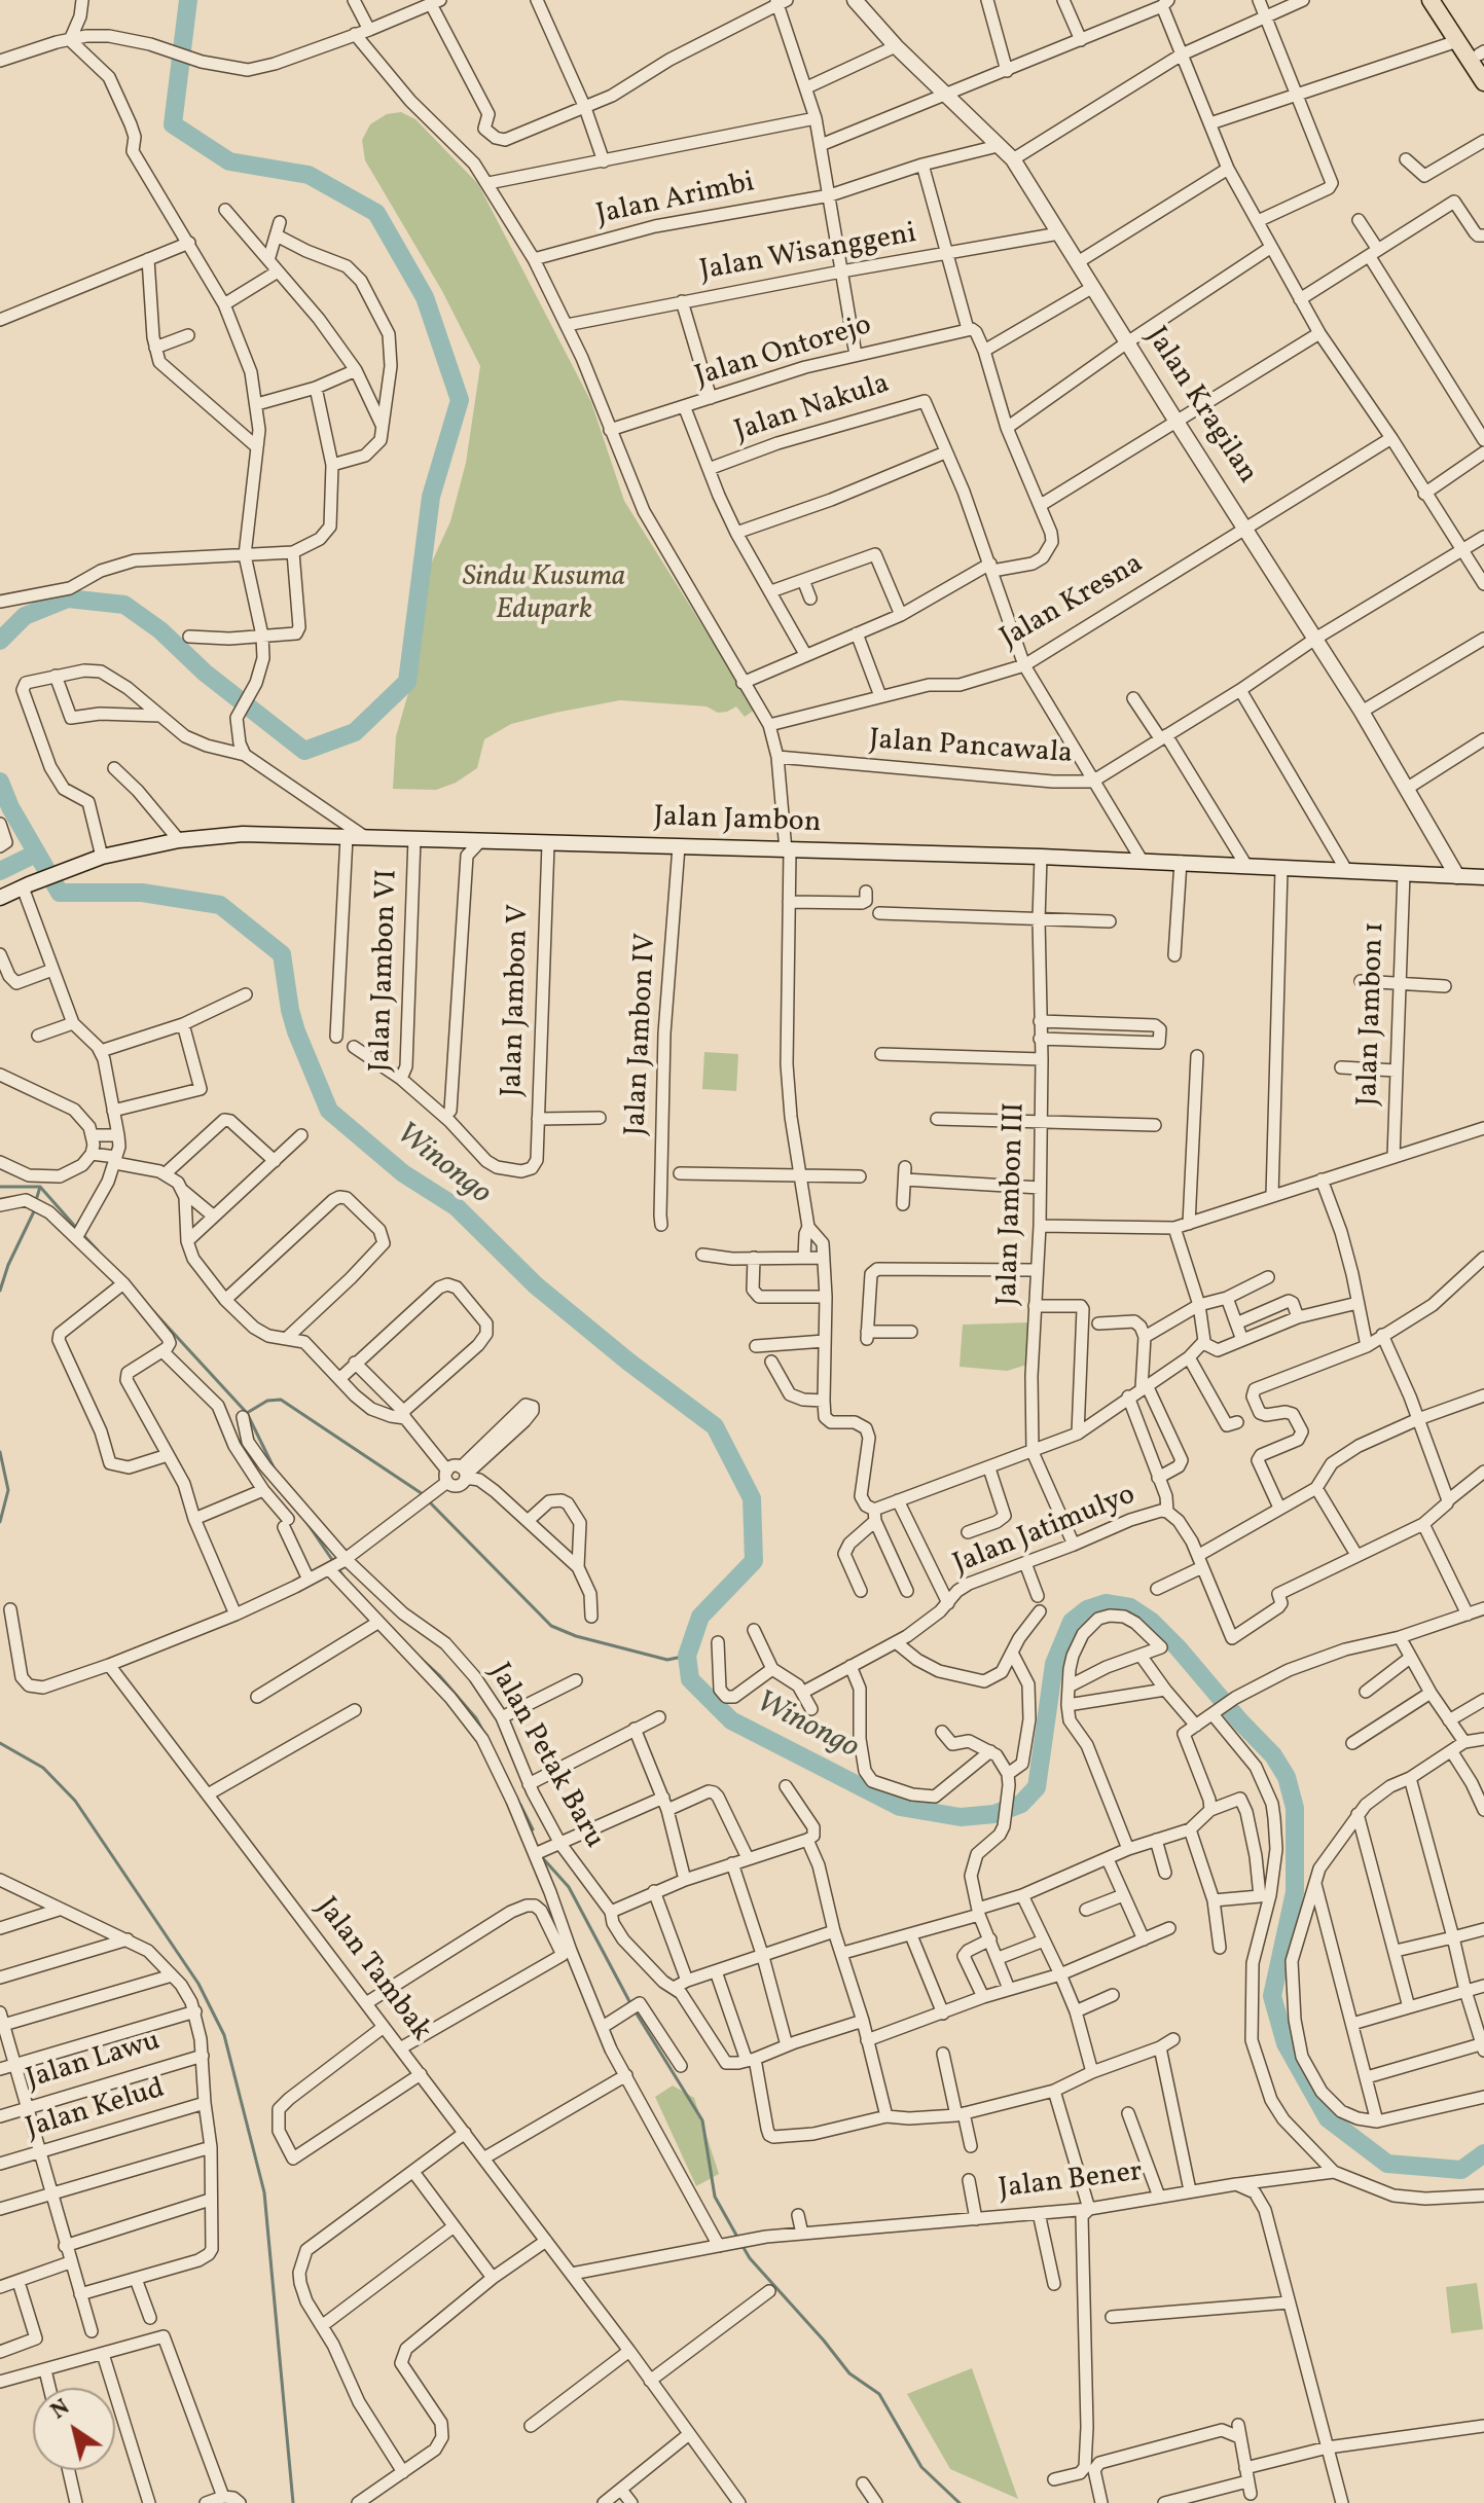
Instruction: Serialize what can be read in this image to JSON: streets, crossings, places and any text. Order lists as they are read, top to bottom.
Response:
{
  "streets": {
    "main road": ["Jalan Kragilan", "Jalan Jambon"],
    "street": [
      "Jalan Arimbi",
      "Jalan Wisanggeni",
      "Jalan Ontorejo",
      "Jalan Nakula",
      "Jalan Kresna",
      "Jalan Pancawala",
      "Jalan Jambon VI",
      "Jalan Jambon V",
      "Jalan Jambon 1",
      "Jalan Jambon IV",
      "Jalan Jambon III",
      "Jalan Jatimulyo",
      "Jalan Petak Baru",
      "Jalan Tambak",
      "Jalan Lawu",
      "Jalan Kelud",
      "Jalan Bener"
    ]
  },
  "crossings": [
    ["Jalan Arimbi", "Jalan Kragilan"],
    ["Jalan Wisanggeni", "Jalan Kragilan"],
    ["Jalan Kragilan", "Jalan Kresna"],
    ["Jalan Kragilan", "Jalan Pancawala"],
    ["Jalan Kragilan", "Jalan Jambon"],
    ["Jalan Jambon", "Jalan Jambon VI"],
    ["Jalan Jambon", "Jalan Jambon V"],
    ["Jalan Jambon", "Jalan Jambon 1"],
    ["Jalan Jambon", "Jalan Jambon IV"],
    ["Jalan Jambon", "Jalan Jambon III"],
    ["Jalan Jambon VI", "Jalan Jambon V"],
    ["Jalan Jambon III", "Jalan Jatimulyo"],
    ["Jalan Tambak", "Jalan Bener"]
  ],
  "water": ["Winongo"],
  "parks": ["Sindu Kusuma Edupark"],
  "north": "top left"
}
